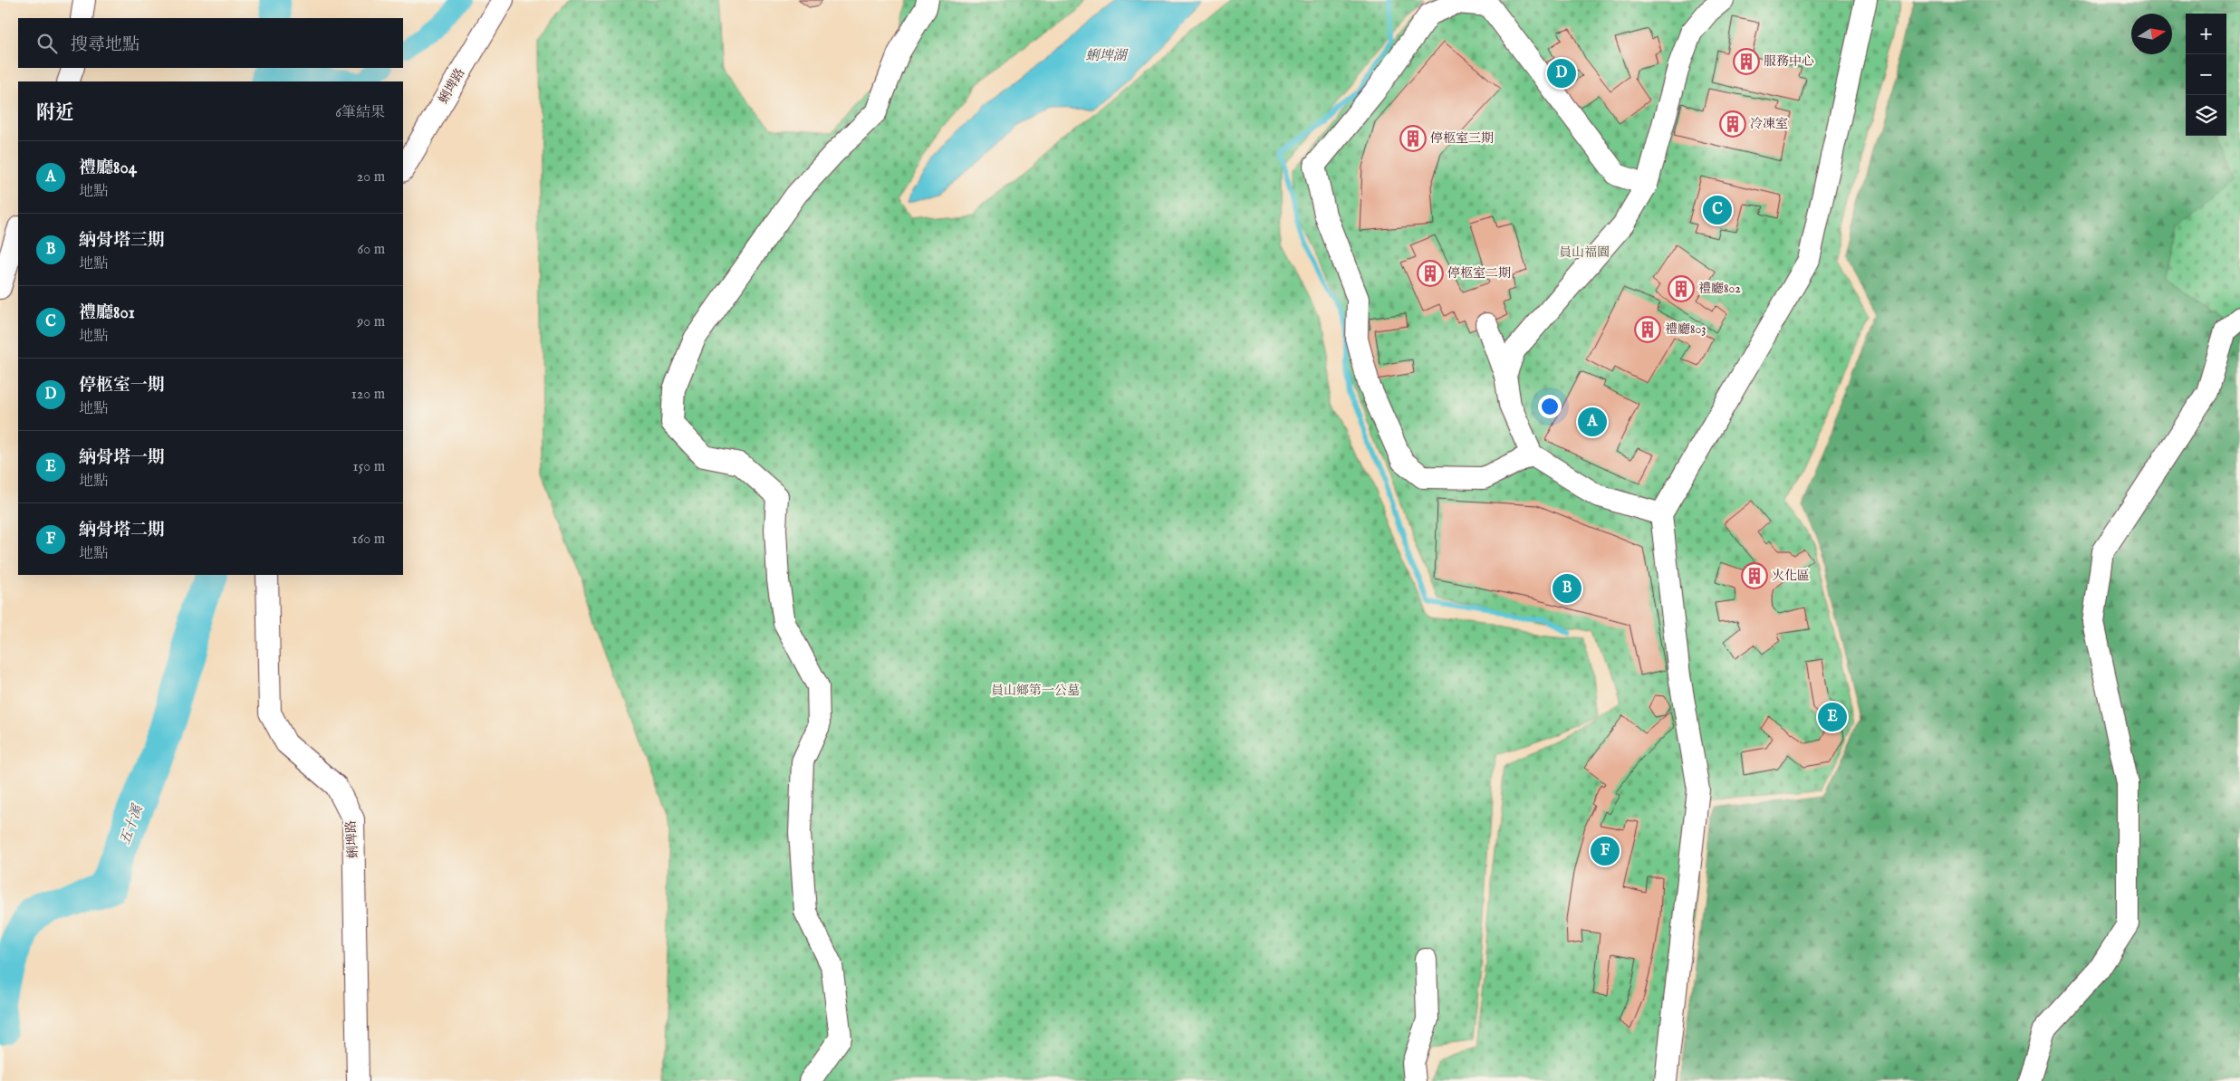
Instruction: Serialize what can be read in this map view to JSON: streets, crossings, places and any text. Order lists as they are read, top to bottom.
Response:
{
  "streets": {
    "street": ["蜊埤路"]
  },
  "water": ["蜊埤湖", "五十溪"],
  "parks": ["員山福園", "員山鄉第一公墓"],
  "places": {
    "building": [
      "服務中心",
      "冷凍室",
      "停柩室三期",
      "停柩室二期",
      "禮廳802",
      "禮廳803",
      "火化區"
    ]
  },
  "north": "right",
  "page": {
    "map_buttons": ["+", "−"],
    "search": "搜尋地點",
    "pins": [
      "D",
      "C",
      "A",
      "B",
      "E",
      "F"
    ],
    "heading": ["附近", "6筆結果"],
    "list": [
      {
        "mark": "A",
        "name": "禮廳804",
        "note": "地點",
        "value": "20 m"
      },
      {
        "mark": "B",
        "name": "納骨塔三期",
        "note": "地點",
        "value": "60 m"
      },
      {
        "mark": "C",
        "name": "禮廳801",
        "note": "地點",
        "value": "90 m"
      },
      {
        "mark": "D",
        "name": "停柩室一期",
        "note": "地點",
        "value": "120 m"
      },
      {
        "mark": "E",
        "name": "納骨塔一期",
        "note": "地點",
        "value": "150 m"
      },
      {
        "mark": "F",
        "name": "納骨塔二期",
        "note": "地點",
        "value": "160 m"
      }
    ]
  }
}
